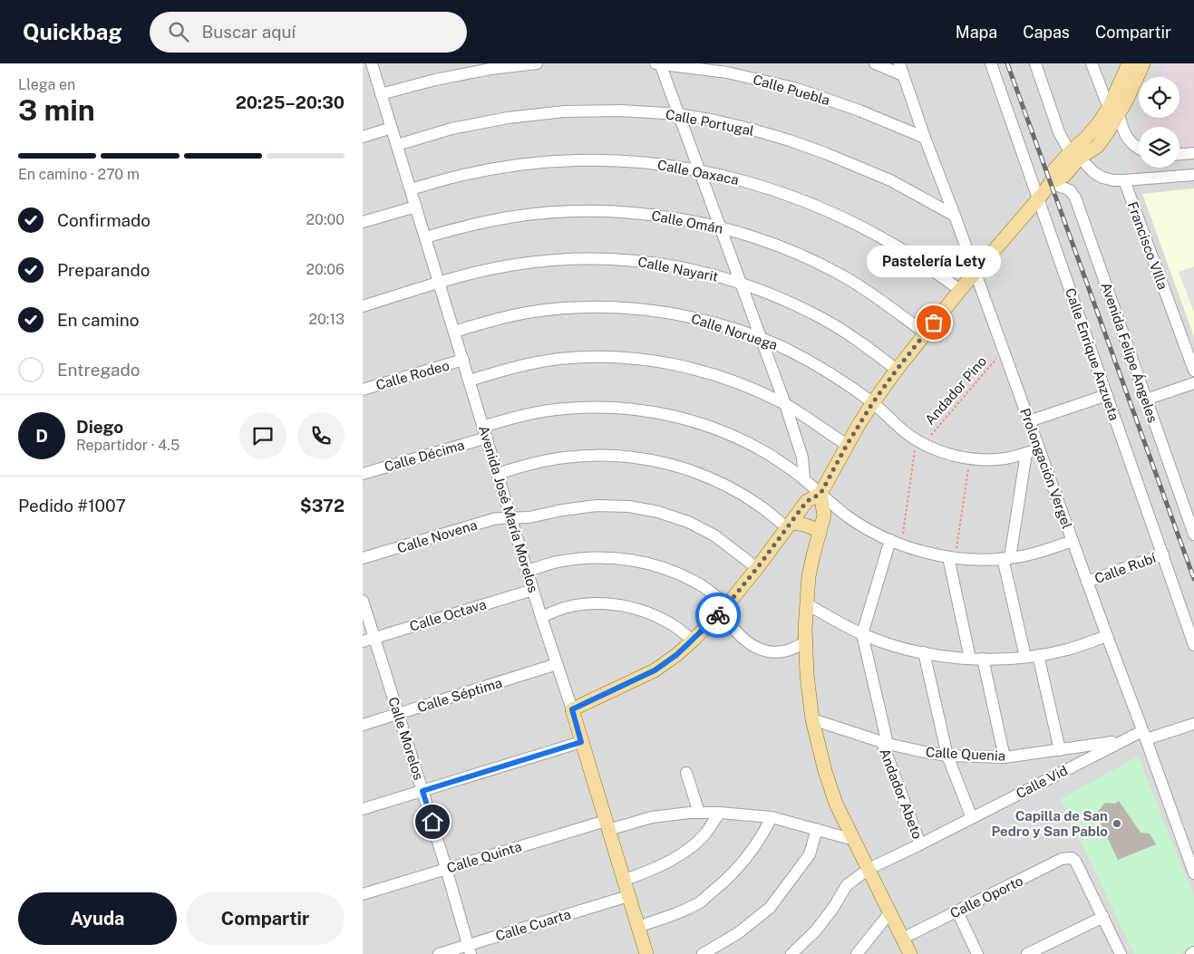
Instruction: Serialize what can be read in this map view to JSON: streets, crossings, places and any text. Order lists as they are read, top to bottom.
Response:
{
  "streets": {
    "main road": ["Avenida José María Morelos"],
    "street": [
      "Calle Puebla",
      "Calle Portugal",
      "Calle Oaxaca",
      "Calle Omán",
      "Francisco VIlla",
      "Calle Nayarit",
      "Calle Noruega",
      "Avenida Felipe Ángeles",
      "Calle Enrique Anzueta",
      "Calle Rodeo",
      "Calle Décima",
      "Prolongación Vergel",
      "Calle Novena",
      "Calle Rubí",
      "Calle Octava",
      "Calle Séptima",
      "Calle Morelos",
      "Calle Quenia",
      "Calle Vid",
      "Andador Abeto",
      "Calle Quinta",
      "Calle Oporto",
      "Calle Cuarta"
    ],
    "path": ["Andador Pino"]
  },
  "crossings": [
    ["Calle Puebla", "Prolongación Vergel"],
    ["Calle Portugal", "Prolongación Vergel"],
    ["Calle Portugal", "Avenida José María Morelos"],
    ["Calle Oaxaca", "Avenida José María Morelos"],
    ["Calle Omán", "Avenida José María Morelos"],
    ["Calle Nayarit", "Avenida José María Morelos"],
    ["Calle Noruega", "Andador Pino"],
    ["Calle Noruega", "Prolongación Vergel"],
    ["Calle Noruega", "Avenida José María Morelos"],
    ["Calle Enrique Anzueta", "Calle Rubí"],
    ["Calle Rodeo", "Avenida José María Morelos"],
    ["Andador Pino", "Prolongación Vergel"],
    ["Calle Décima", "Avenida José María Morelos"],
    ["Prolongación Vergel", "Calle Rubí"],
    ["Prolongación Vergel", "Calle Vid"],
    ["Avenida José María Morelos", "Calle Novena"],
    ["Avenida José María Morelos", "Calle Octava"],
    ["Avenida José María Morelos", "Calle Séptima"],
    ["Avenida José María Morelos", "Calle Quinta"],
    ["Avenida José María Morelos", "Calle Cuarta"],
    ["Calle Octava", "Calle Morelos"],
    ["Calle Séptima", "Calle Morelos"],
    ["Calle Morelos", "Calle Quinta"],
    ["Calle Morelos", "Calle Cuarta"],
    ["Calle Quenia", "Calle Vid"],
    ["Calle Quenia", "Andador Abeto"],
    ["Calle Vid", "Andador Abeto"]
  ],
  "places": ["Pastelería Lety", "Capilla de San Pedro y San Pablo"],
  "page": {
    "header": "Quickbag",
    "search": "Buscar aquí",
    "nav": ["Mapa", "Capas", "Compartir"],
    "heading": ["3 min", "Llega en", "20:25–20:30"],
    "panel": [
      "Diego",
      "Repartidor · 4.5",
      "Pedido #1007",
      "$372"
    ],
    "bar": "En camino · 270 m",
    "list": [
      ["Confirmado", "20:00"],
      ["Preparando", "20:06"],
      ["En camino", "20:13"],
      "Entregado"
    ],
    "bubble": "Pastelería Lety",
    "round": "D",
    "buttons": ["Ayuda", "Compartir"]
  }
}
